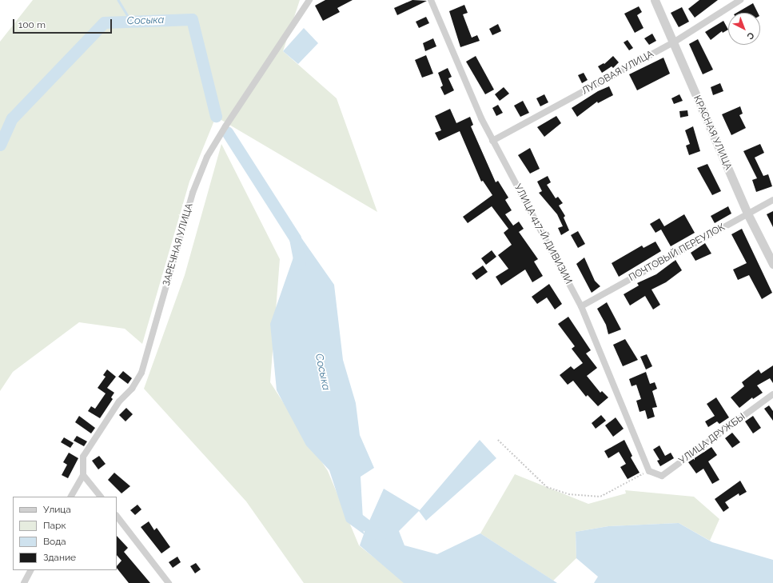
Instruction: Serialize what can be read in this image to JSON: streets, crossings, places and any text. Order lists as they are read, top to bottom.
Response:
{
  "streets": {
    "street": [
      "ЛУГОВАЯ УЛИЦА",
      "КРАСНАЯ УЛИЦА",
      "УЛИЦА 417-Й ДИВИЗИИ",
      "ЗАРЕЧНАЯ УЛИЦА",
      "ПОЧТОВЫЙ ПЕРЕУЛОК",
      "УЛИЦА ДРУЖБЫ"
    ]
  },
  "crossings": [
    ["ЛУГОВАЯ УЛИЦА", "КРАСНАЯ УЛИЦА"],
    ["ЛУГОВАЯ УЛИЦА", "УЛИЦА 417-Й ДИВИЗИИ"],
    ["КРАСНАЯ УЛИЦА", "ПОЧТОВЫЙ ПЕРЕУЛОК"],
    ["УЛИЦА 417-Й ДИВИЗИИ", "ПОЧТОВЫЙ ПЕРЕУЛОК"],
    ["УЛИЦА 417-Й ДИВИЗИИ", "УЛИЦА ДРУЖБЫ"]
  ],
  "water": ["Сосыка"],
  "legend": [
    "Улица",
    "Парк",
    "Вода",
    "Здание"
  ],
  "scale_bar": "100 m",
  "north": "bottom right"
}
